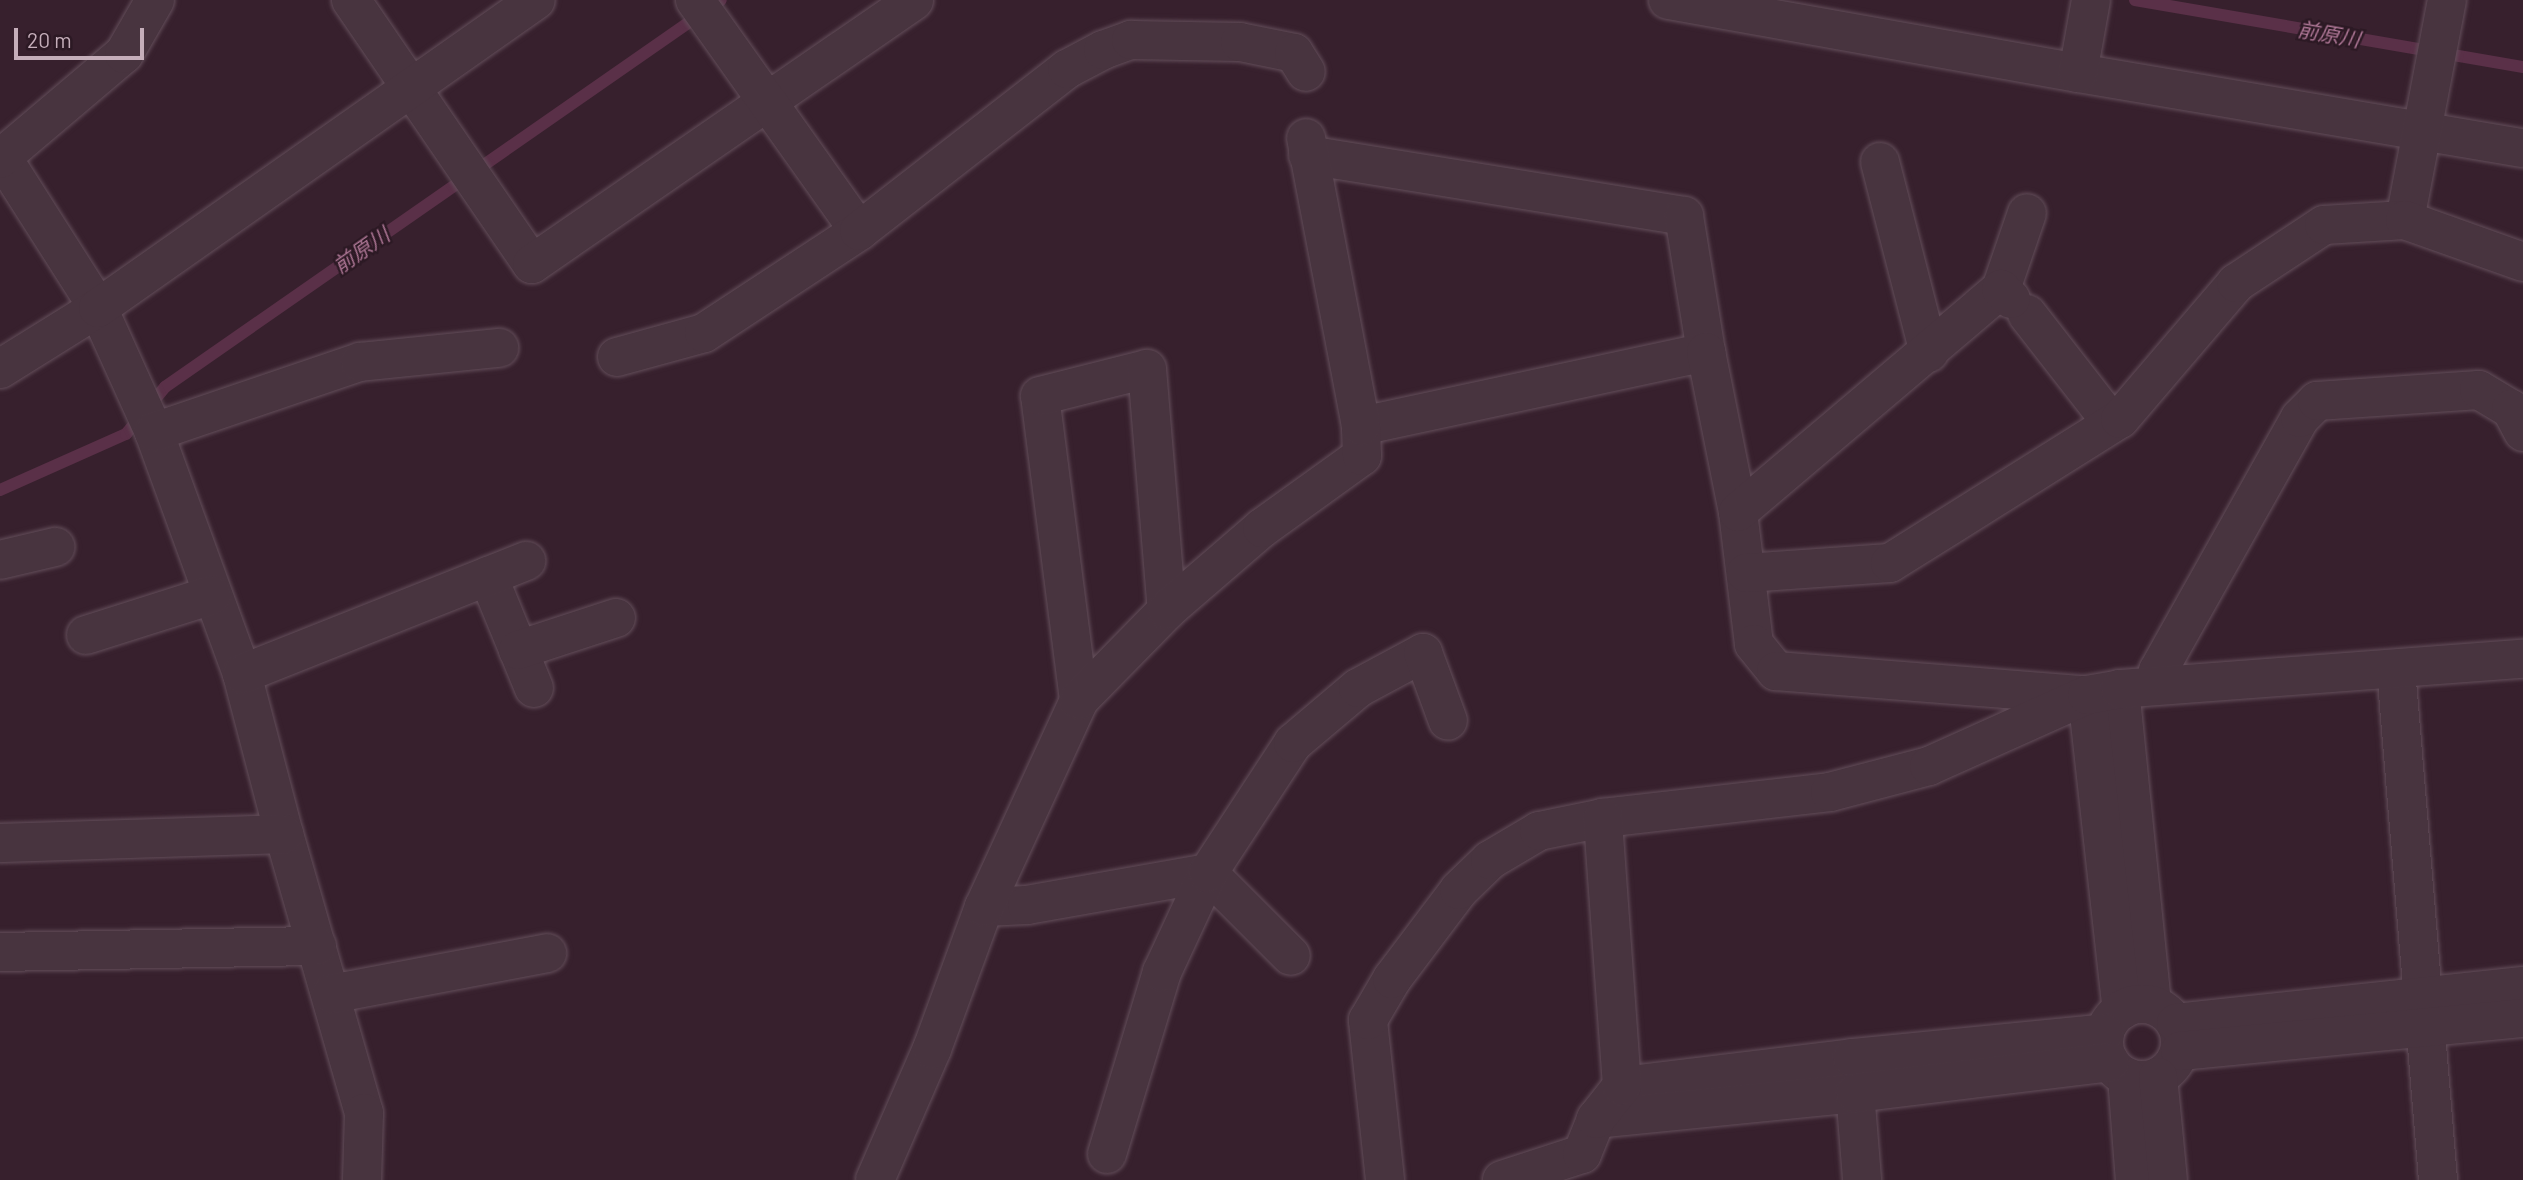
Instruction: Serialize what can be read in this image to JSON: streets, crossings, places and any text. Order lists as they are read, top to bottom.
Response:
{
  "water": ["前原川"],
  "scale_bar": "20 m"
}
